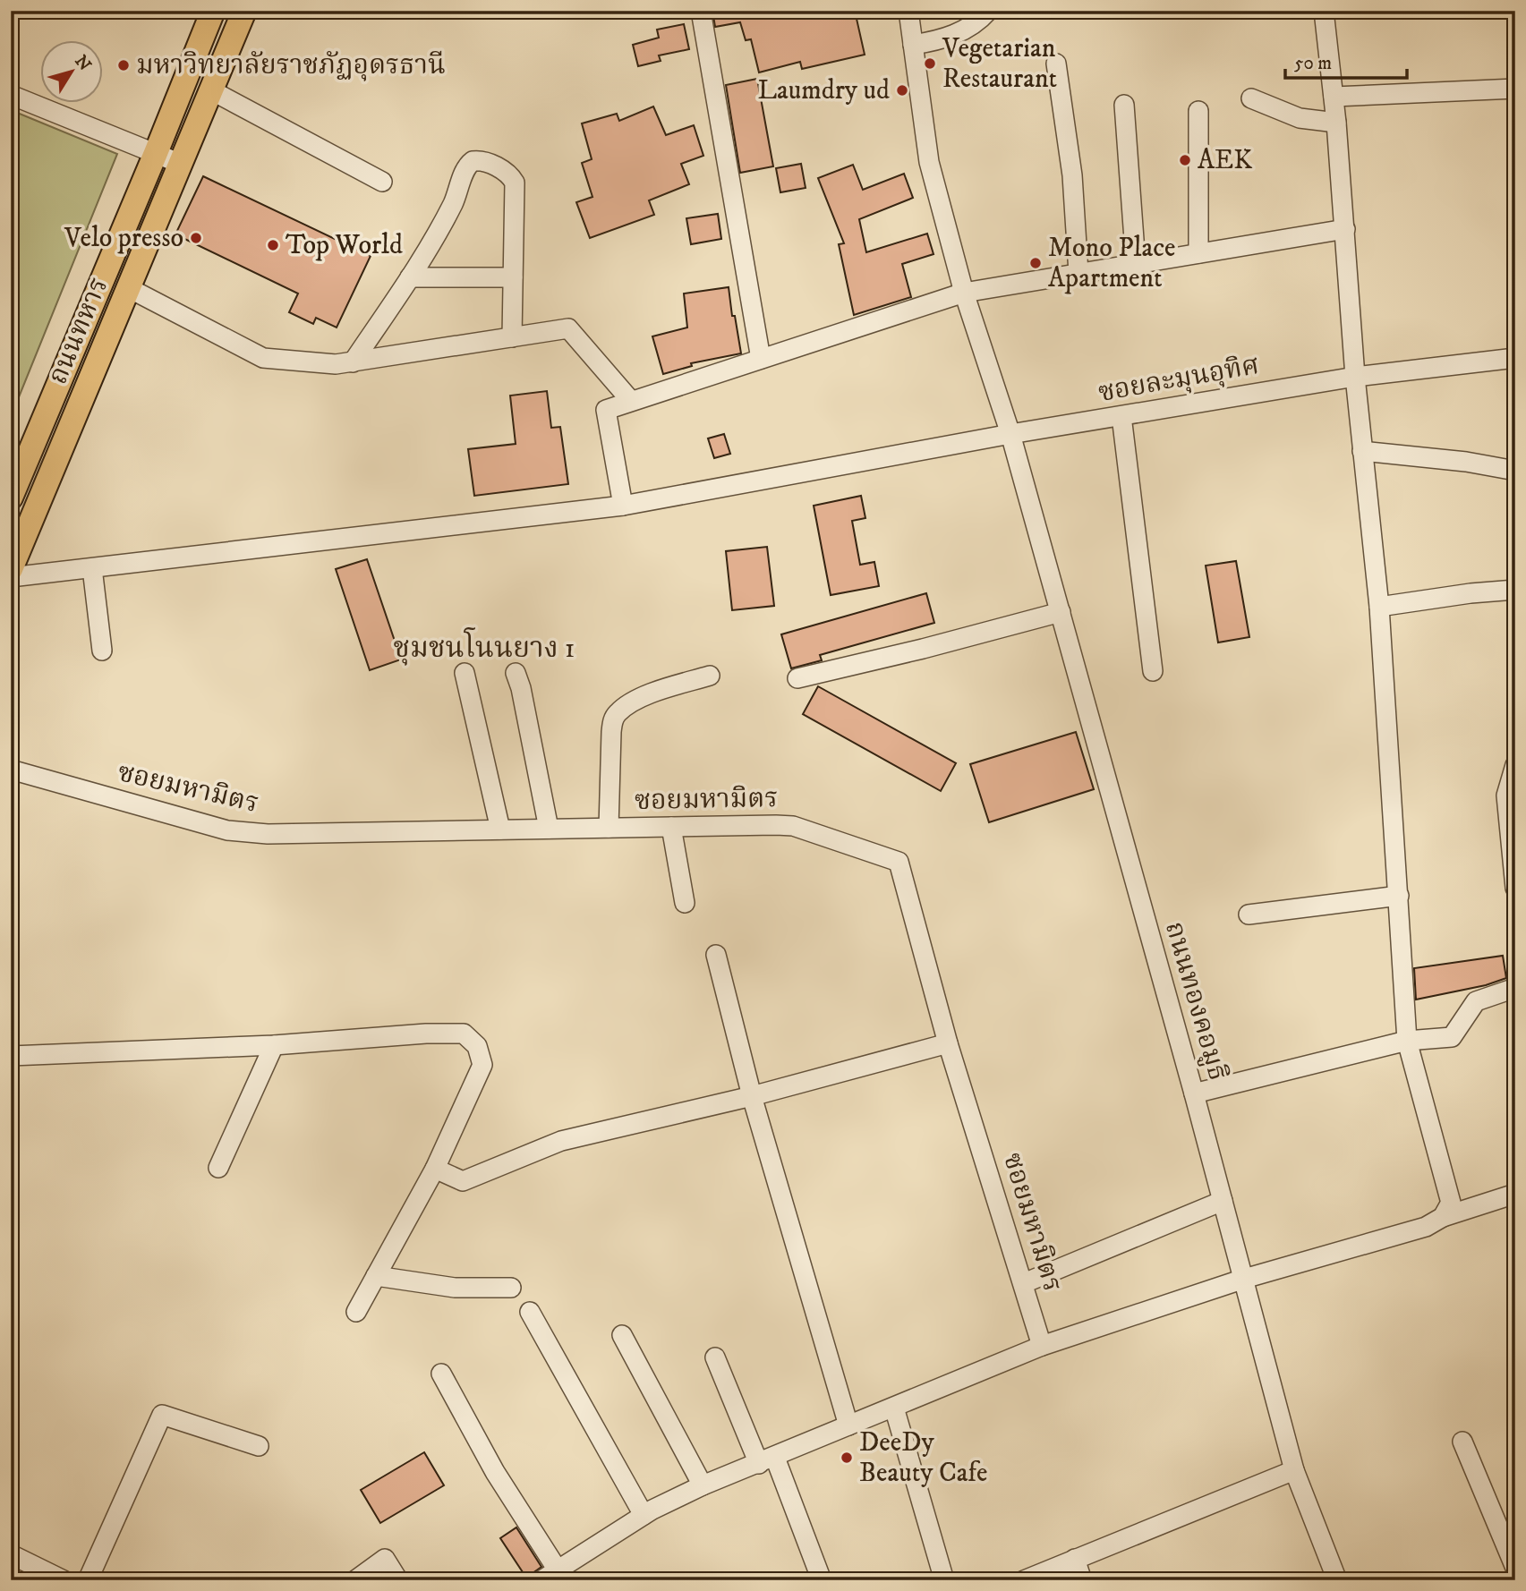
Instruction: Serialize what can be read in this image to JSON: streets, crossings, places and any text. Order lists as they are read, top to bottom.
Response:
{
  "streets": {
    "main road": ["ถนนทหาร"],
    "street": ["ซอยละมุนอุทิศ", "ซอยมหามิตร", "ถนนทองคอมูธิ"]
  },
  "crossings": [
    ["ซอยละมุนอุทิศ", "ถนนทองคอมูธิ"]
  ],
  "districts": ["ชุมชนโนนยาง 1"],
  "places": [
    "Vegetarian Restaurant",
    "มหาวิทยาลัยราชภัฏอุดรธานี",
    "Laumdry ud",
    "AEK",
    "Velo presso",
    "Top World",
    "Mono Place Apartment",
    "DeeDy Beauty Cafe"
  ],
  "scale_bar": "50 m",
  "north": "top right"
}
